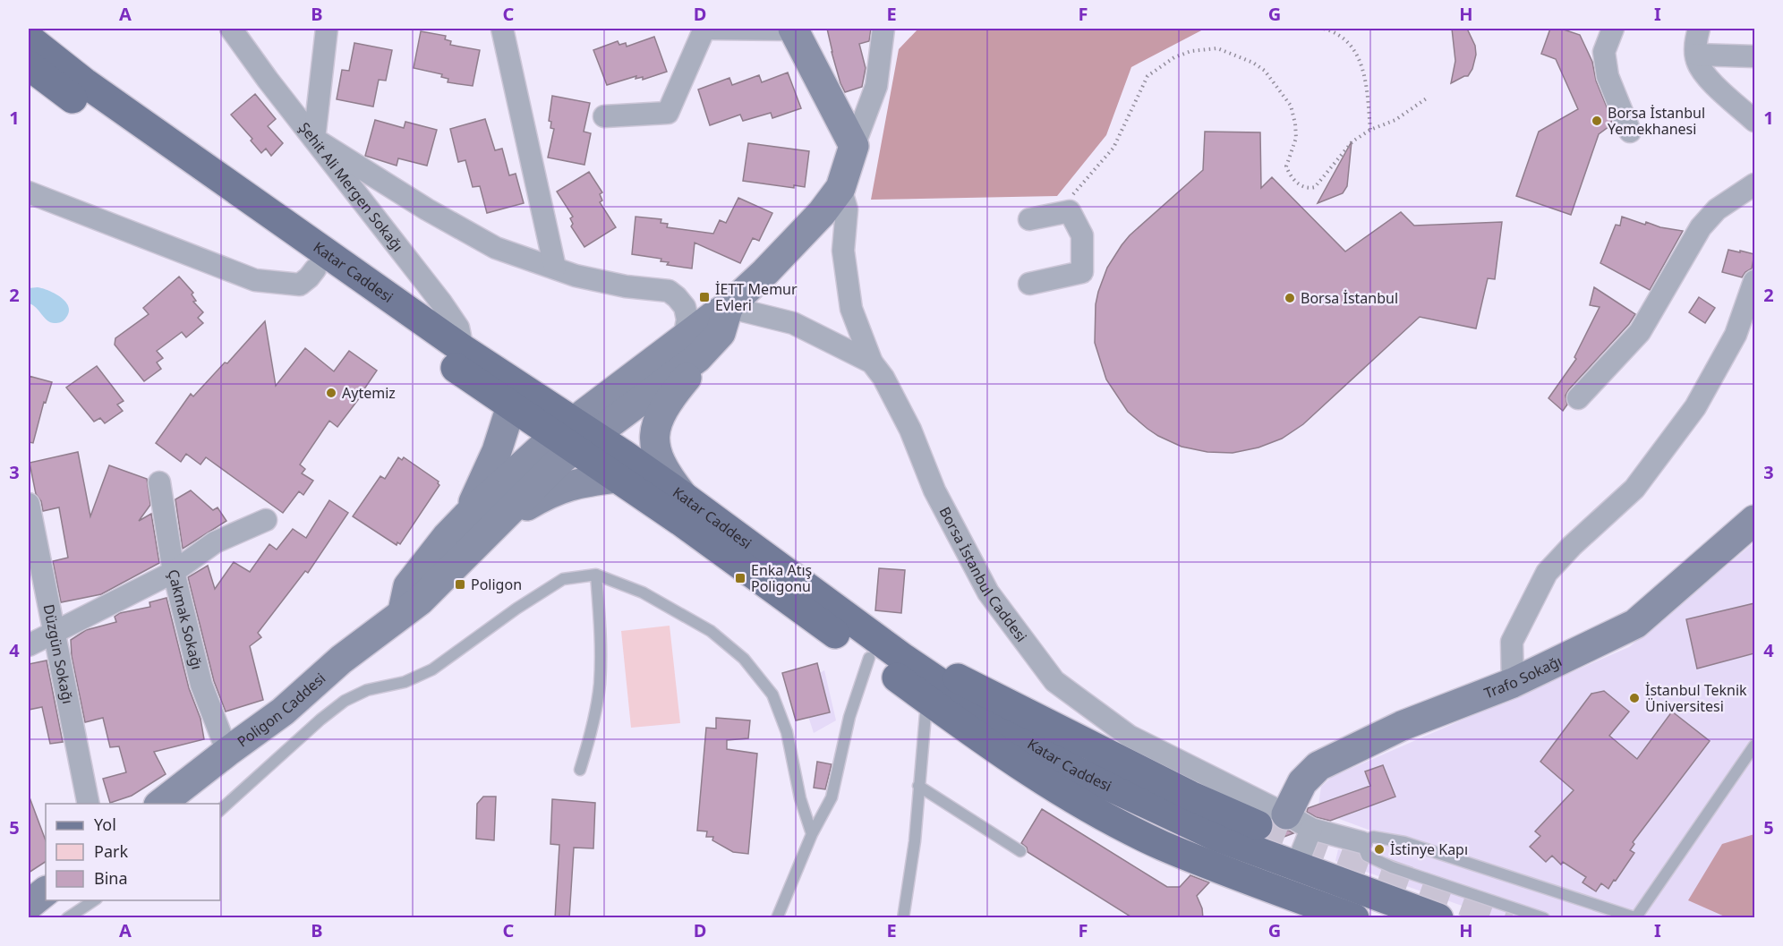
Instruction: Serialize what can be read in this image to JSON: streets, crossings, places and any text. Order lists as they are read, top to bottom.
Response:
{
  "streets": {
    "main road": ["Katar Caddesi"],
    "street": [
      "Şehit Ali Mergen Sokağı",
      "Borsa İstanbul Caddesi",
      "Çakmak Sokağı",
      "Düzgün Sokağı",
      "Trafo Sokağı",
      "Poligon Caddesi"
    ]
  },
  "crossings": [
    ["Şehit Ali Mergen Sokağı", "Katar Caddesi"],
    ["Katar Caddesi", "Poligon Caddesi"],
    ["Borsa İstanbul Caddesi", "Trafo Sokağı"],
    ["Çakmak Sokağı", "Poligon Caddesi"]
  ],
  "places": {
    "other": [
      "Borsa İstanbul Yemekhanesi",
      "Borsa İstanbul",
      "Aytemiz",
      "İstanbul Teknik Üniversitesi",
      "İstinye Kapı"
    ],
    "transit": ["İETT Memur Evleri", "Enka Atış Poligonu", "Poligon"]
  },
  "legend": ["Yol", "Park", "Bina"],
  "grid": {
    "columns": [
      "A",
      "B",
      "C",
      "D",
      "E",
      "F",
      "G",
      "H",
      "I"
    ],
    "rows": [
      "1",
      "2",
      "3",
      "4",
      "5"
    ]
  }
}
